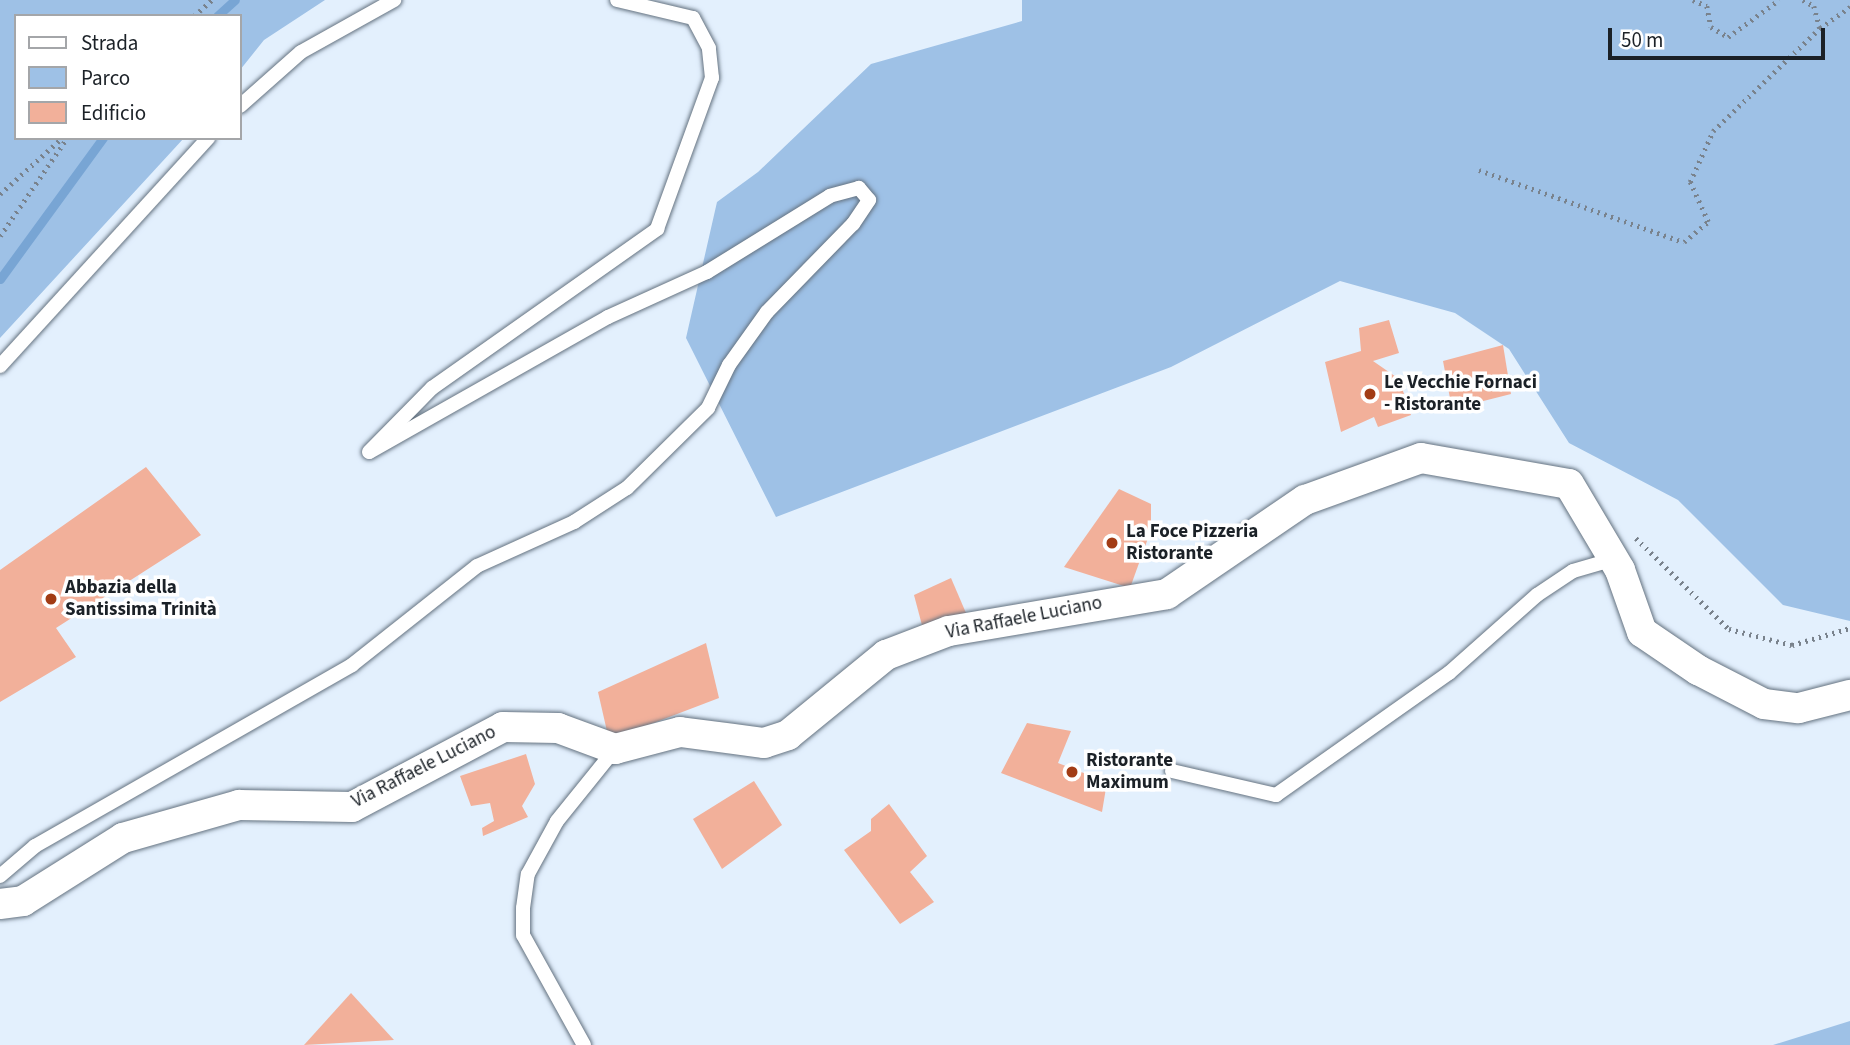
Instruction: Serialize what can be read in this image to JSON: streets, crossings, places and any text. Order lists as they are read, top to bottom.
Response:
{
  "streets": {
    "street": ["Via Raffaele Luciano"]
  },
  "places": [
    "Le Vecchie Fornaci - Ristorante",
    "La Foce Pizzeria Ristorante",
    "Abbazia della Santissima Trinità",
    "Ristorante Maximum"
  ],
  "legend": ["Strada", "Parco", "Edificio"],
  "scale_bar": "50 m"
}
